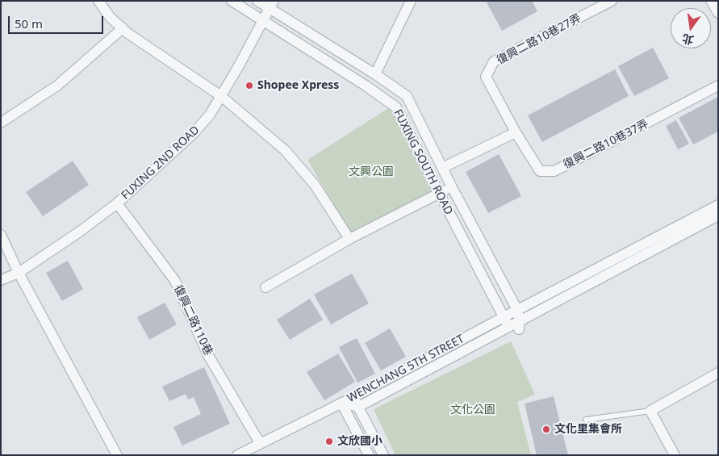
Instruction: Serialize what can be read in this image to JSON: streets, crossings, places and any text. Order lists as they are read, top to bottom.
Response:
{
  "streets": {
    "street": [
      "復興二路10巷27弄",
      "復興二路10巷37弄",
      "FUXING SOUTH ROAD",
      "FUXING 2ND ROAD",
      "復興二路110巷",
      "WENCHANG 5TH STREET"
    ]
  },
  "crossings": [
    ["復興二路10巷27弄", "復興二路10巷37弄"],
    ["FUXING SOUTH ROAD", "FUXING 2ND ROAD"],
    ["FUXING SOUTH ROAD", "WENCHANG 5TH STREET"],
    ["FUXING 2ND ROAD", "復興二路110巷"]
  ],
  "parks": ["文興公園", "文化公園"],
  "places": ["Shopee Xpress", "文化里集會所", "文欣國小"],
  "scale_bar": "50 m",
  "north": "bottom"
}
